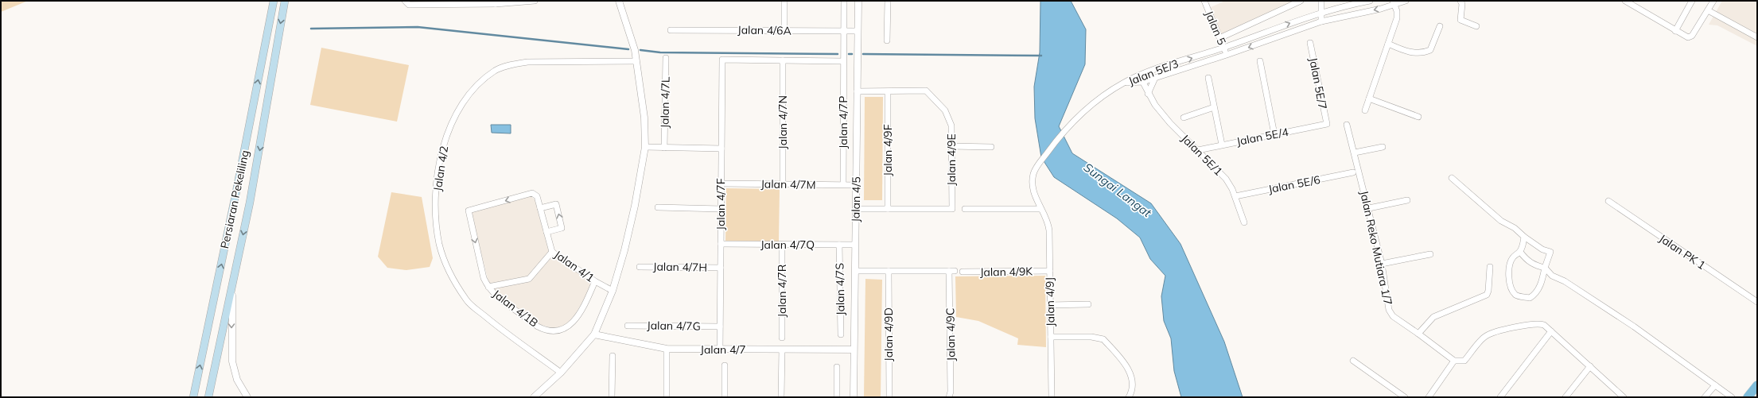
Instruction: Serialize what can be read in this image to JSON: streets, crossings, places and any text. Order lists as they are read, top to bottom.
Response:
{
  "streets": {
    "main road": ["Persiaran Pekeliling"],
    "street": [
      "Jalan 5",
      "Jalan 4/6A",
      "Jalan 5E/3",
      "Jalan 5E/7",
      "Jalan 4/7L",
      "Jalan 4/7N",
      "Jalan 4/7P",
      "Jalan 5E/4",
      "Jalan 4/9F",
      "Jalan 5E/1",
      "Jalan 4/9E",
      "Jalan 4/2",
      "Jalan 4/7M",
      "Jalan 5E/6",
      "Jalan 4/5",
      "Jalan 4/7F",
      "Jalan 4/7Q",
      "Jalan Reko Mutiara 1/7",
      "Jalan PK 1",
      "Jalan 4/1",
      "Jalan 4/7H",
      "Jalan 4/9K",
      "Jalan 4/7S",
      "Jalan 4/7R",
      "Jalan 4/9J",
      "Jalan 4/1B",
      "Jalan 4/7G",
      "Jalan 4/9D",
      "Jalan 4/9C",
      "Jalan 4/7"
    ]
  },
  "crossings": [
    ["Jalan 5", "Jalan 5E/3"],
    ["Jalan 4/6A", "Jalan 4/7P"],
    ["Jalan 4/6A", "Jalan 4/5"],
    ["Jalan 5E/3", "Jalan 5E/1"],
    ["Jalan 5E/3", "Jalan 4/9J"],
    ["Jalan 5E/7", "Jalan 5E/4"],
    ["Jalan 4/7N", "Jalan 4/7M"],
    ["Jalan 4/7N", "Jalan 4/7F"],
    ["Jalan 4/7P", "Jalan 4/7M"],
    ["Jalan 5E/4", "Jalan 5E/1"],
    ["Jalan 4/9F", "Jalan 4/9E"],
    ["Jalan 5E/1", "Jalan 5E/6"],
    ["Jalan 4/9E", "Jalan 4/5"],
    ["Jalan 4/7M", "Jalan 4/5"],
    ["Jalan 4/7M", "Jalan 4/7F"],
    ["Jalan 4/5", "Jalan 4/7Q"],
    ["Jalan 4/5", "Jalan 4/9C"],
    ["Jalan 4/5", "Jalan 4/7"],
    ["Jalan 4/7F", "Jalan 4/7Q"],
    ["Jalan 4/7F", "Jalan 4/7H"],
    ["Jalan 4/7F", "Jalan 4/7G"],
    ["Jalan 4/7F", "Jalan 4/7"],
    ["Jalan 4/7Q", "Jalan 4/7S"],
    ["Jalan 4/7Q", "Jalan 4/7R"],
    ["Jalan 4/1", "Jalan 4/1B"],
    ["Jalan 4/9K", "Jalan 4/9J"],
    ["Jalan 4/9D", "Jalan 4/9C"]
  ],
  "one_way": ["Jalan 4/1"],
  "water": ["Sungai Langat"]
}
